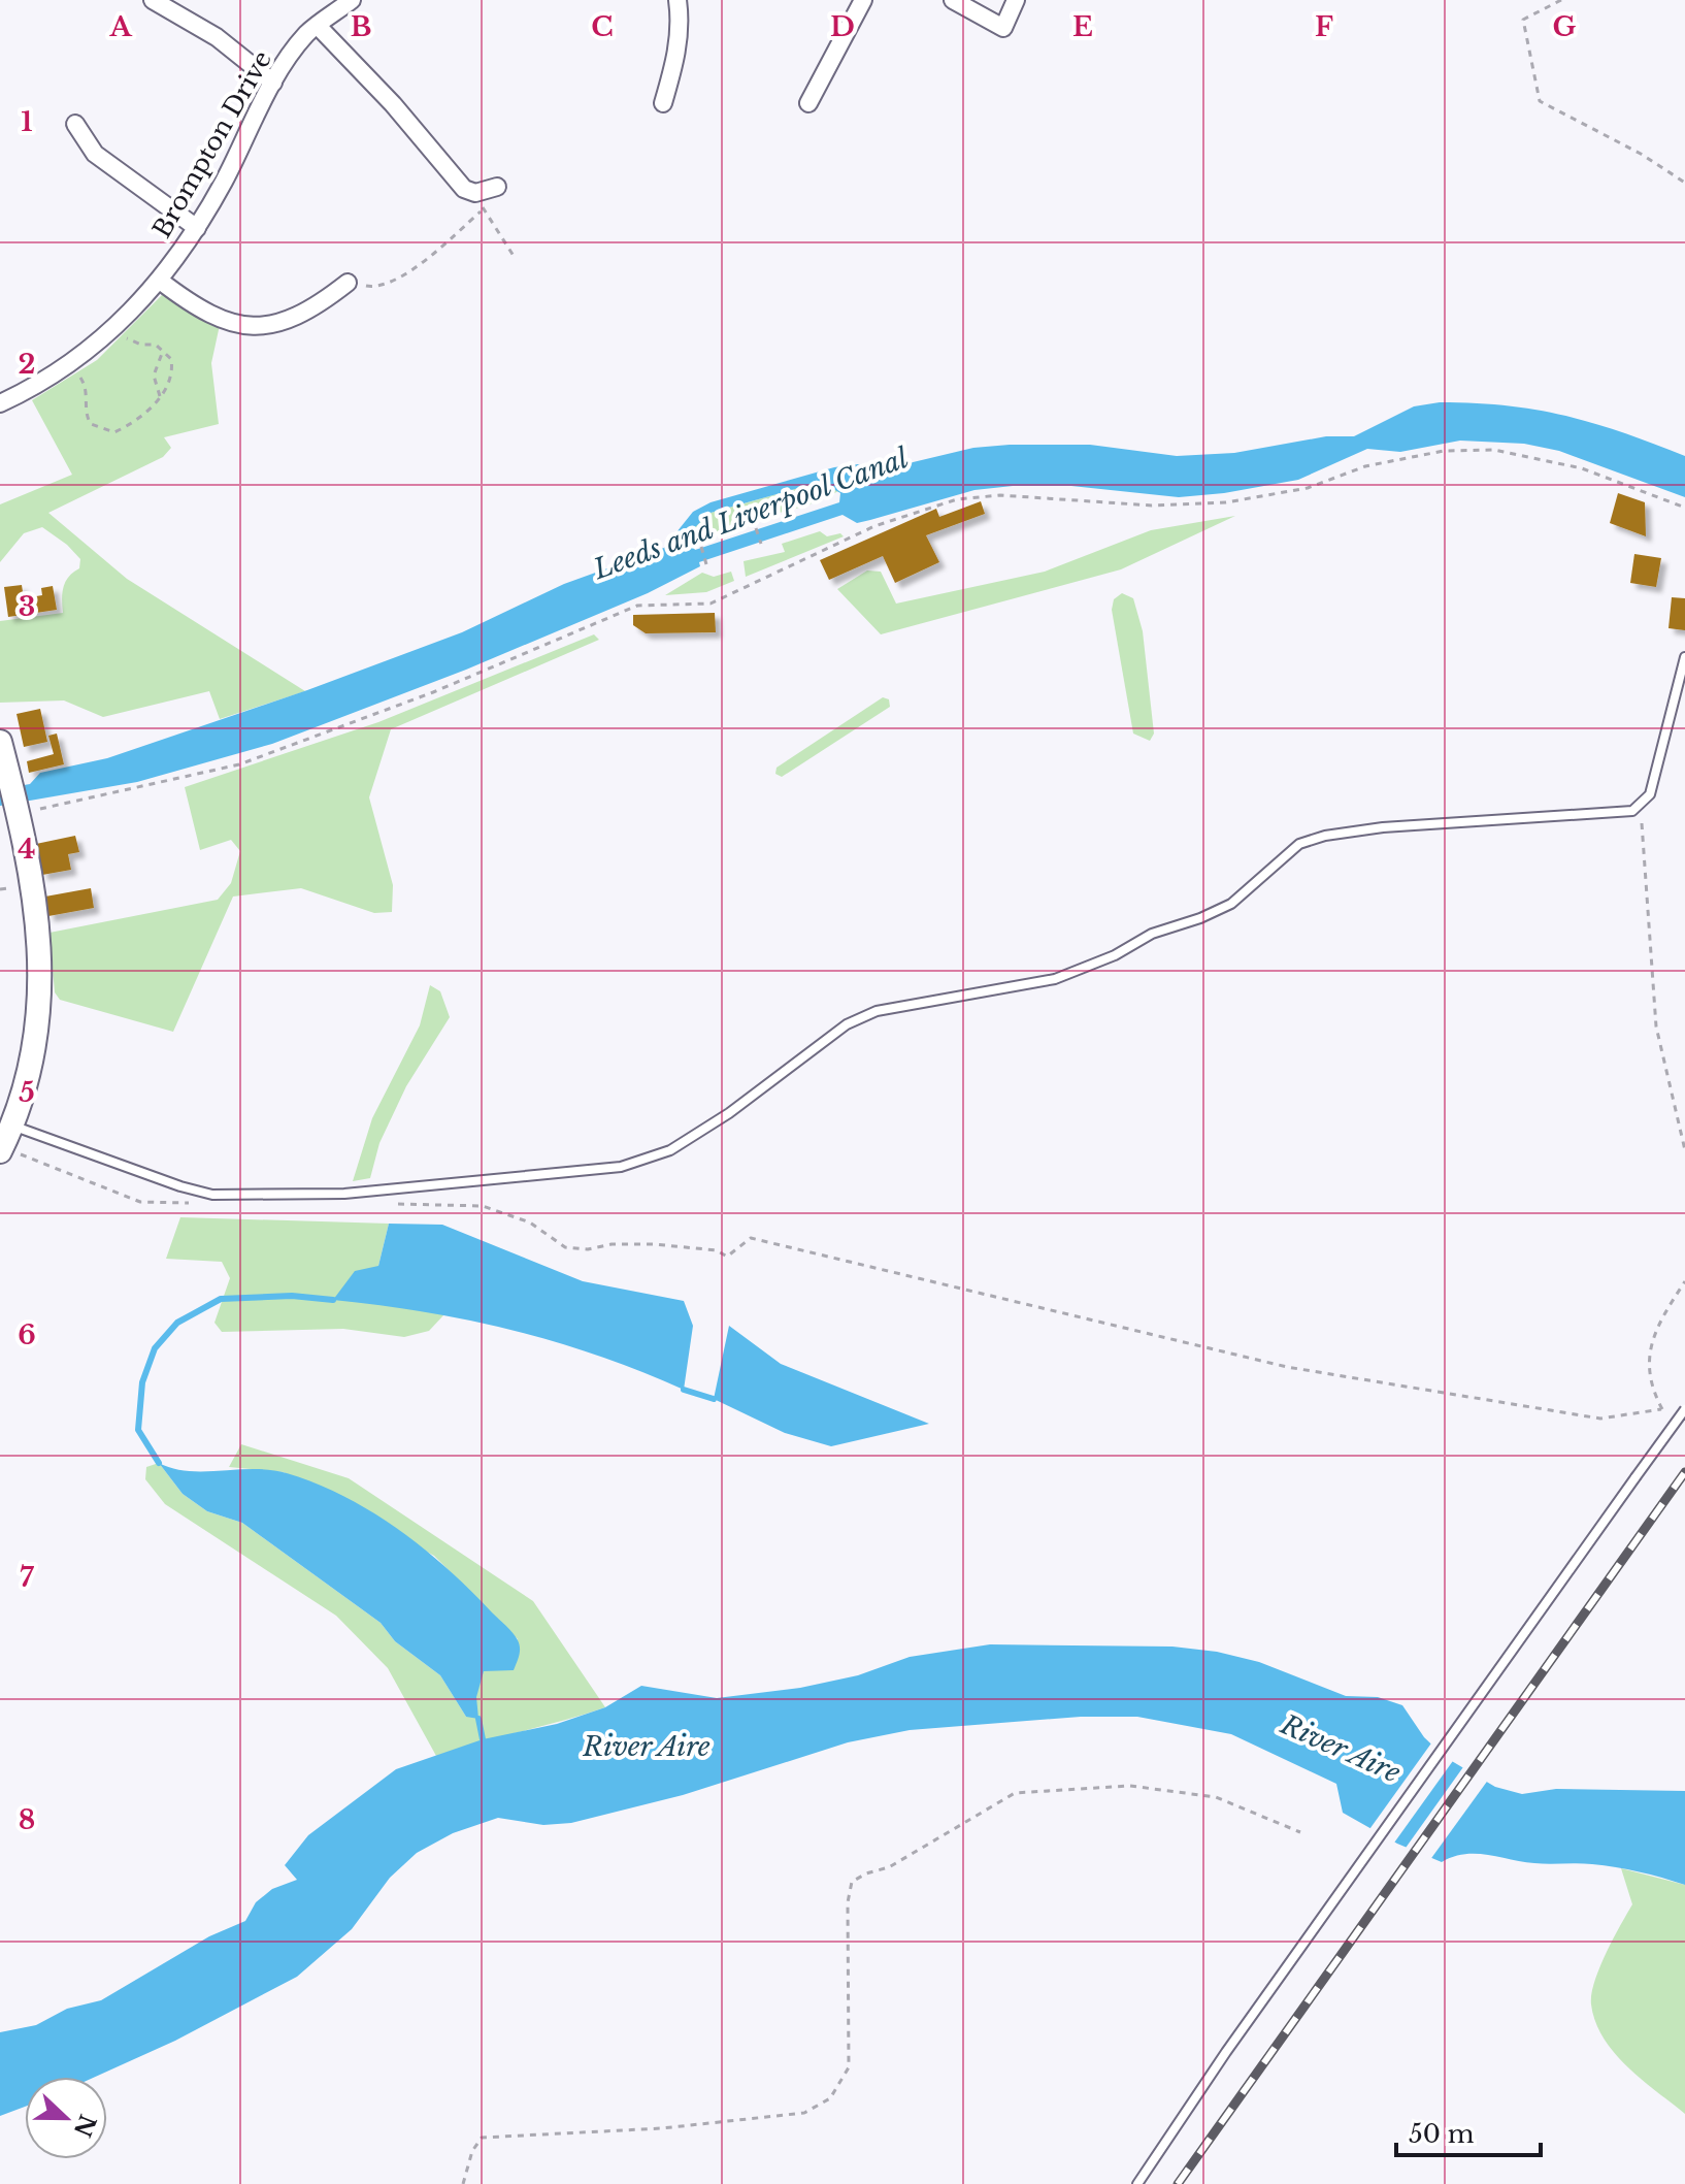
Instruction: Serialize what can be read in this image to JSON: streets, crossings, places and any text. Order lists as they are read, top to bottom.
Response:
{
  "streets": {
    "street": ["Brompton Drive"]
  },
  "water": ["Leeds and Liverpool Canal", "River Aire"],
  "scale_bar": "50 m",
  "north": "right",
  "grid": {
    "columns": [
      "A",
      "B",
      "C",
      "D",
      "E",
      "F",
      "G"
    ],
    "rows": [
      "1",
      "2",
      "3",
      "4",
      "5",
      "6",
      "7",
      "8"
    ]
  }
}
